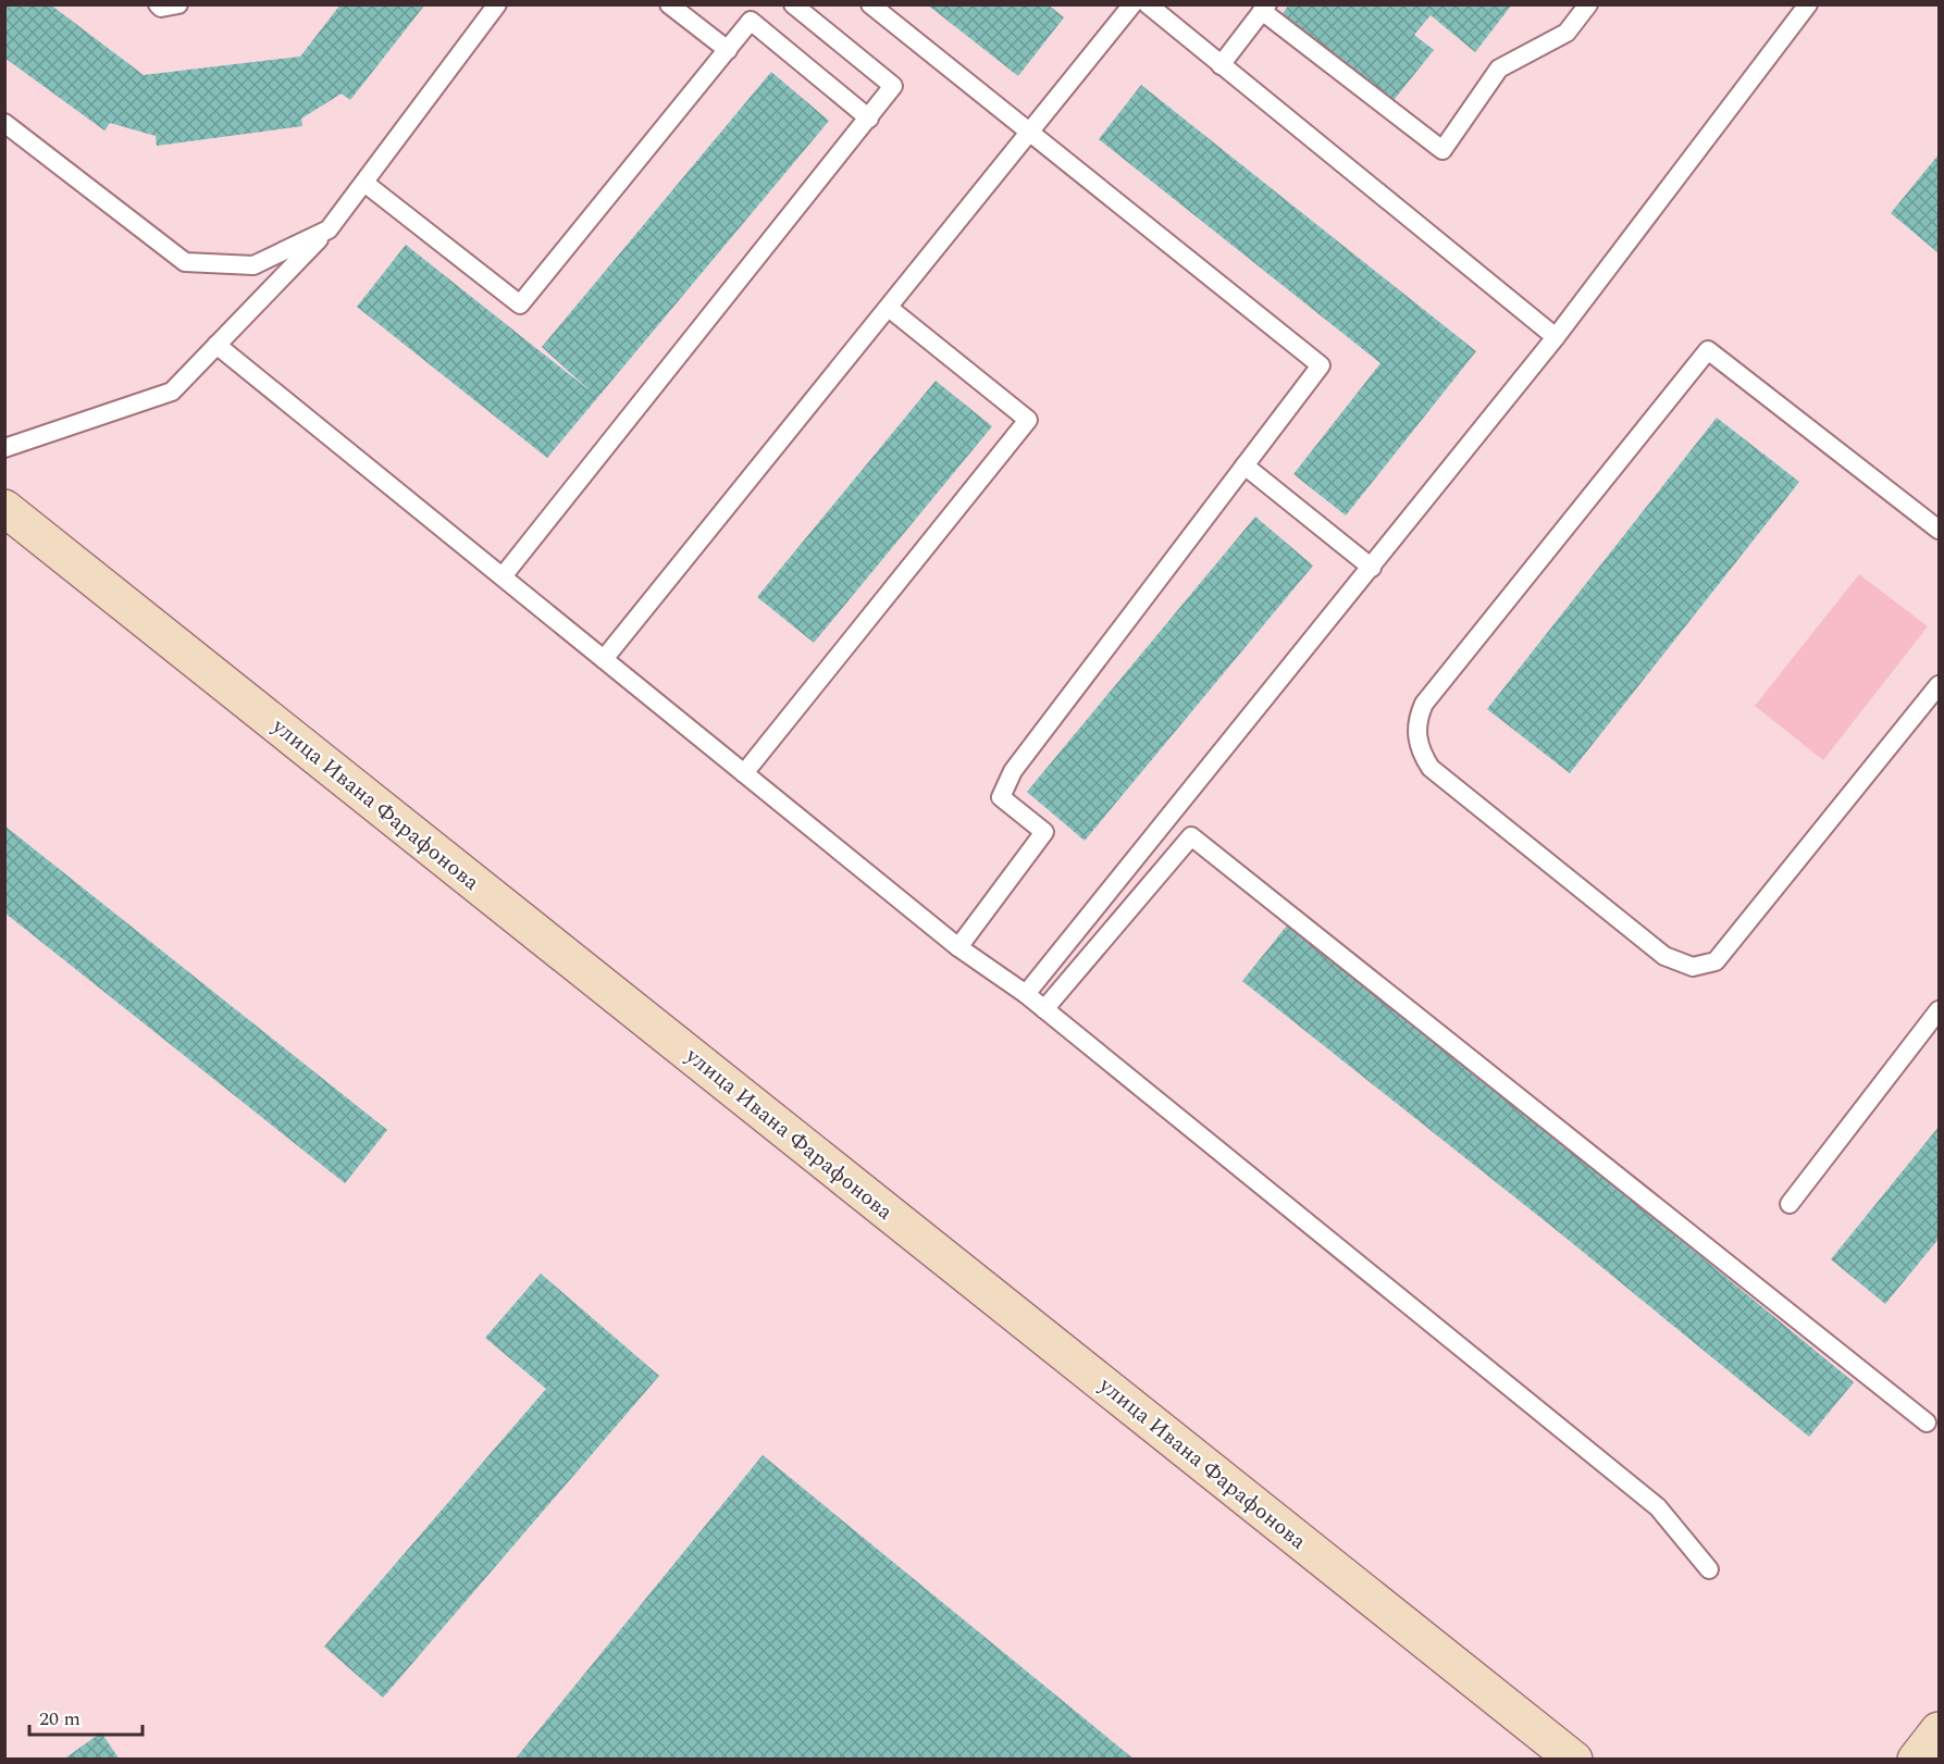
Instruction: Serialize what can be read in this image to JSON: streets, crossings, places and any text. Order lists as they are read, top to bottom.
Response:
{
  "streets": {
    "street": ["улица Ивана Фарафонова"]
  },
  "scale_bar": "20 m"
}
